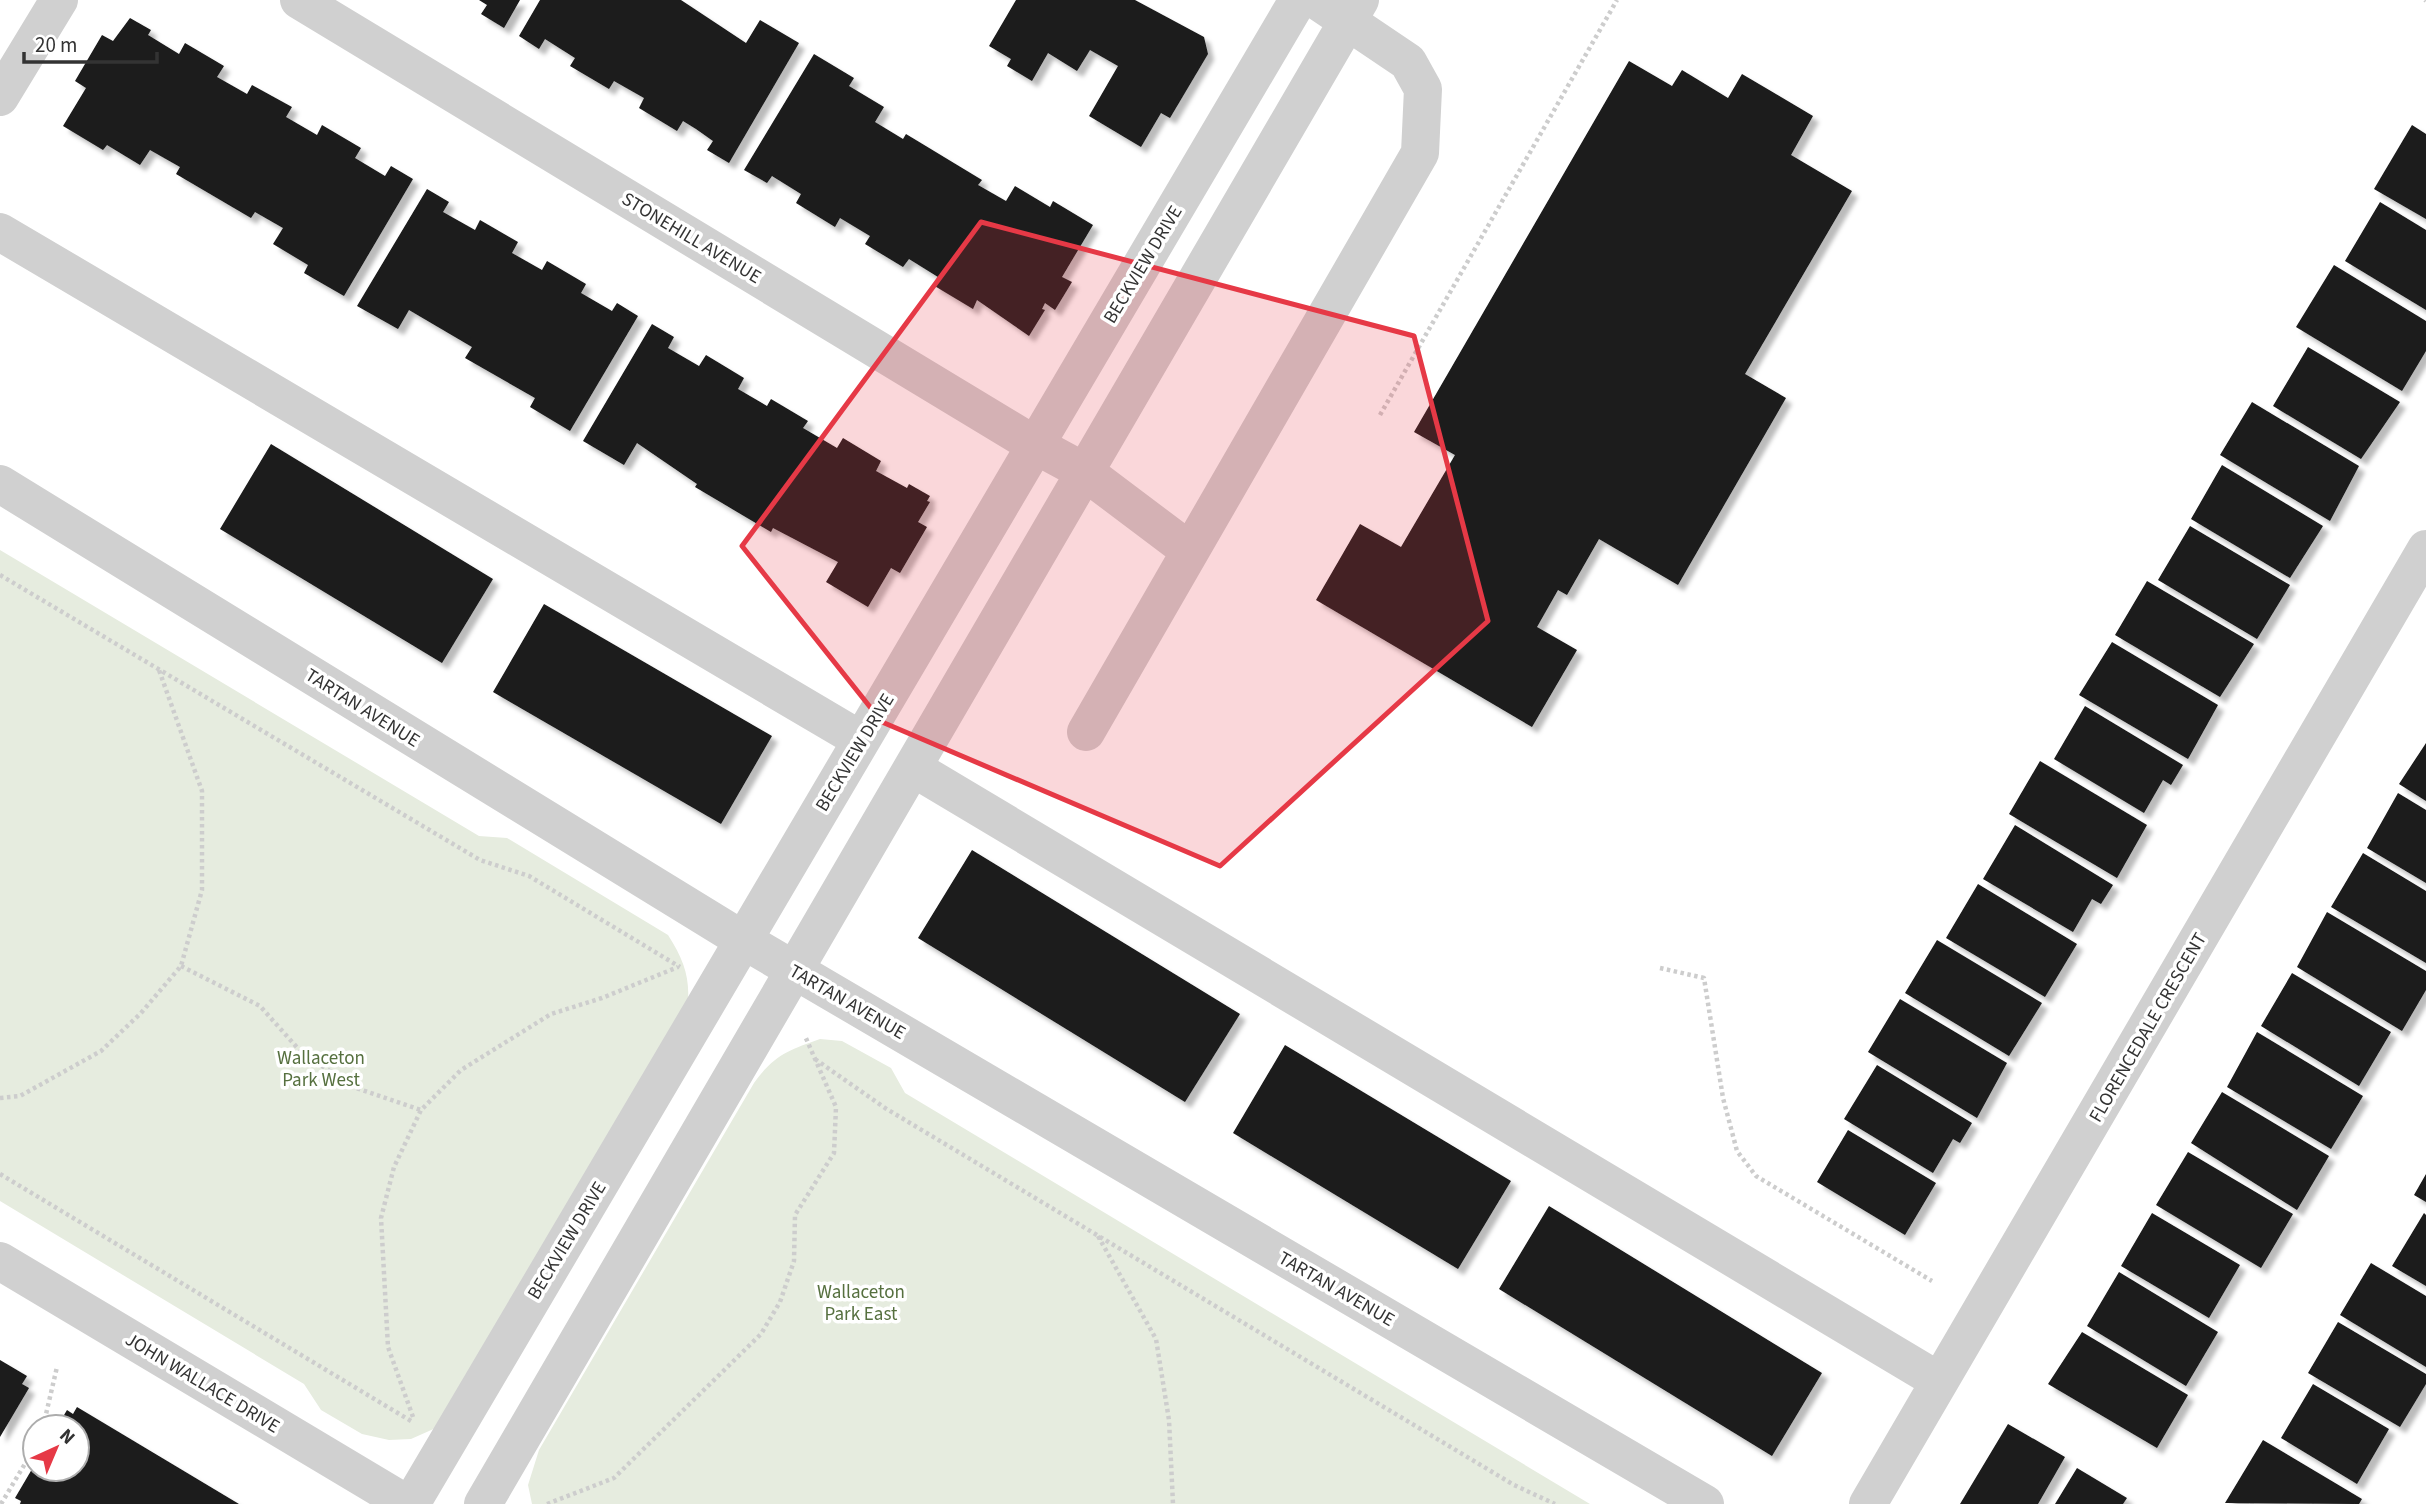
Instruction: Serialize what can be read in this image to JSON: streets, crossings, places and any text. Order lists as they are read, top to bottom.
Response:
{
  "streets": {
    "street": [
      "STONEHILL AVENUE",
      "BECKVIEW DRIVE",
      "TARTAN AVENUE",
      "FLORENCEDALE CRESCENT",
      "JOHN WALLACE DRIVE"
    ]
  },
  "crossings": [
    ["STONEHILL AVENUE", "BECKVIEW DRIVE"],
    ["BECKVIEW DRIVE", "TARTAN AVENUE"],
    ["BECKVIEW DRIVE", "JOHN WALLACE DRIVE"]
  ],
  "parks": ["Wallaceton Park West", "Wallaceton Park East"],
  "scale_bar": "20 m",
  "north": "top right"
}
